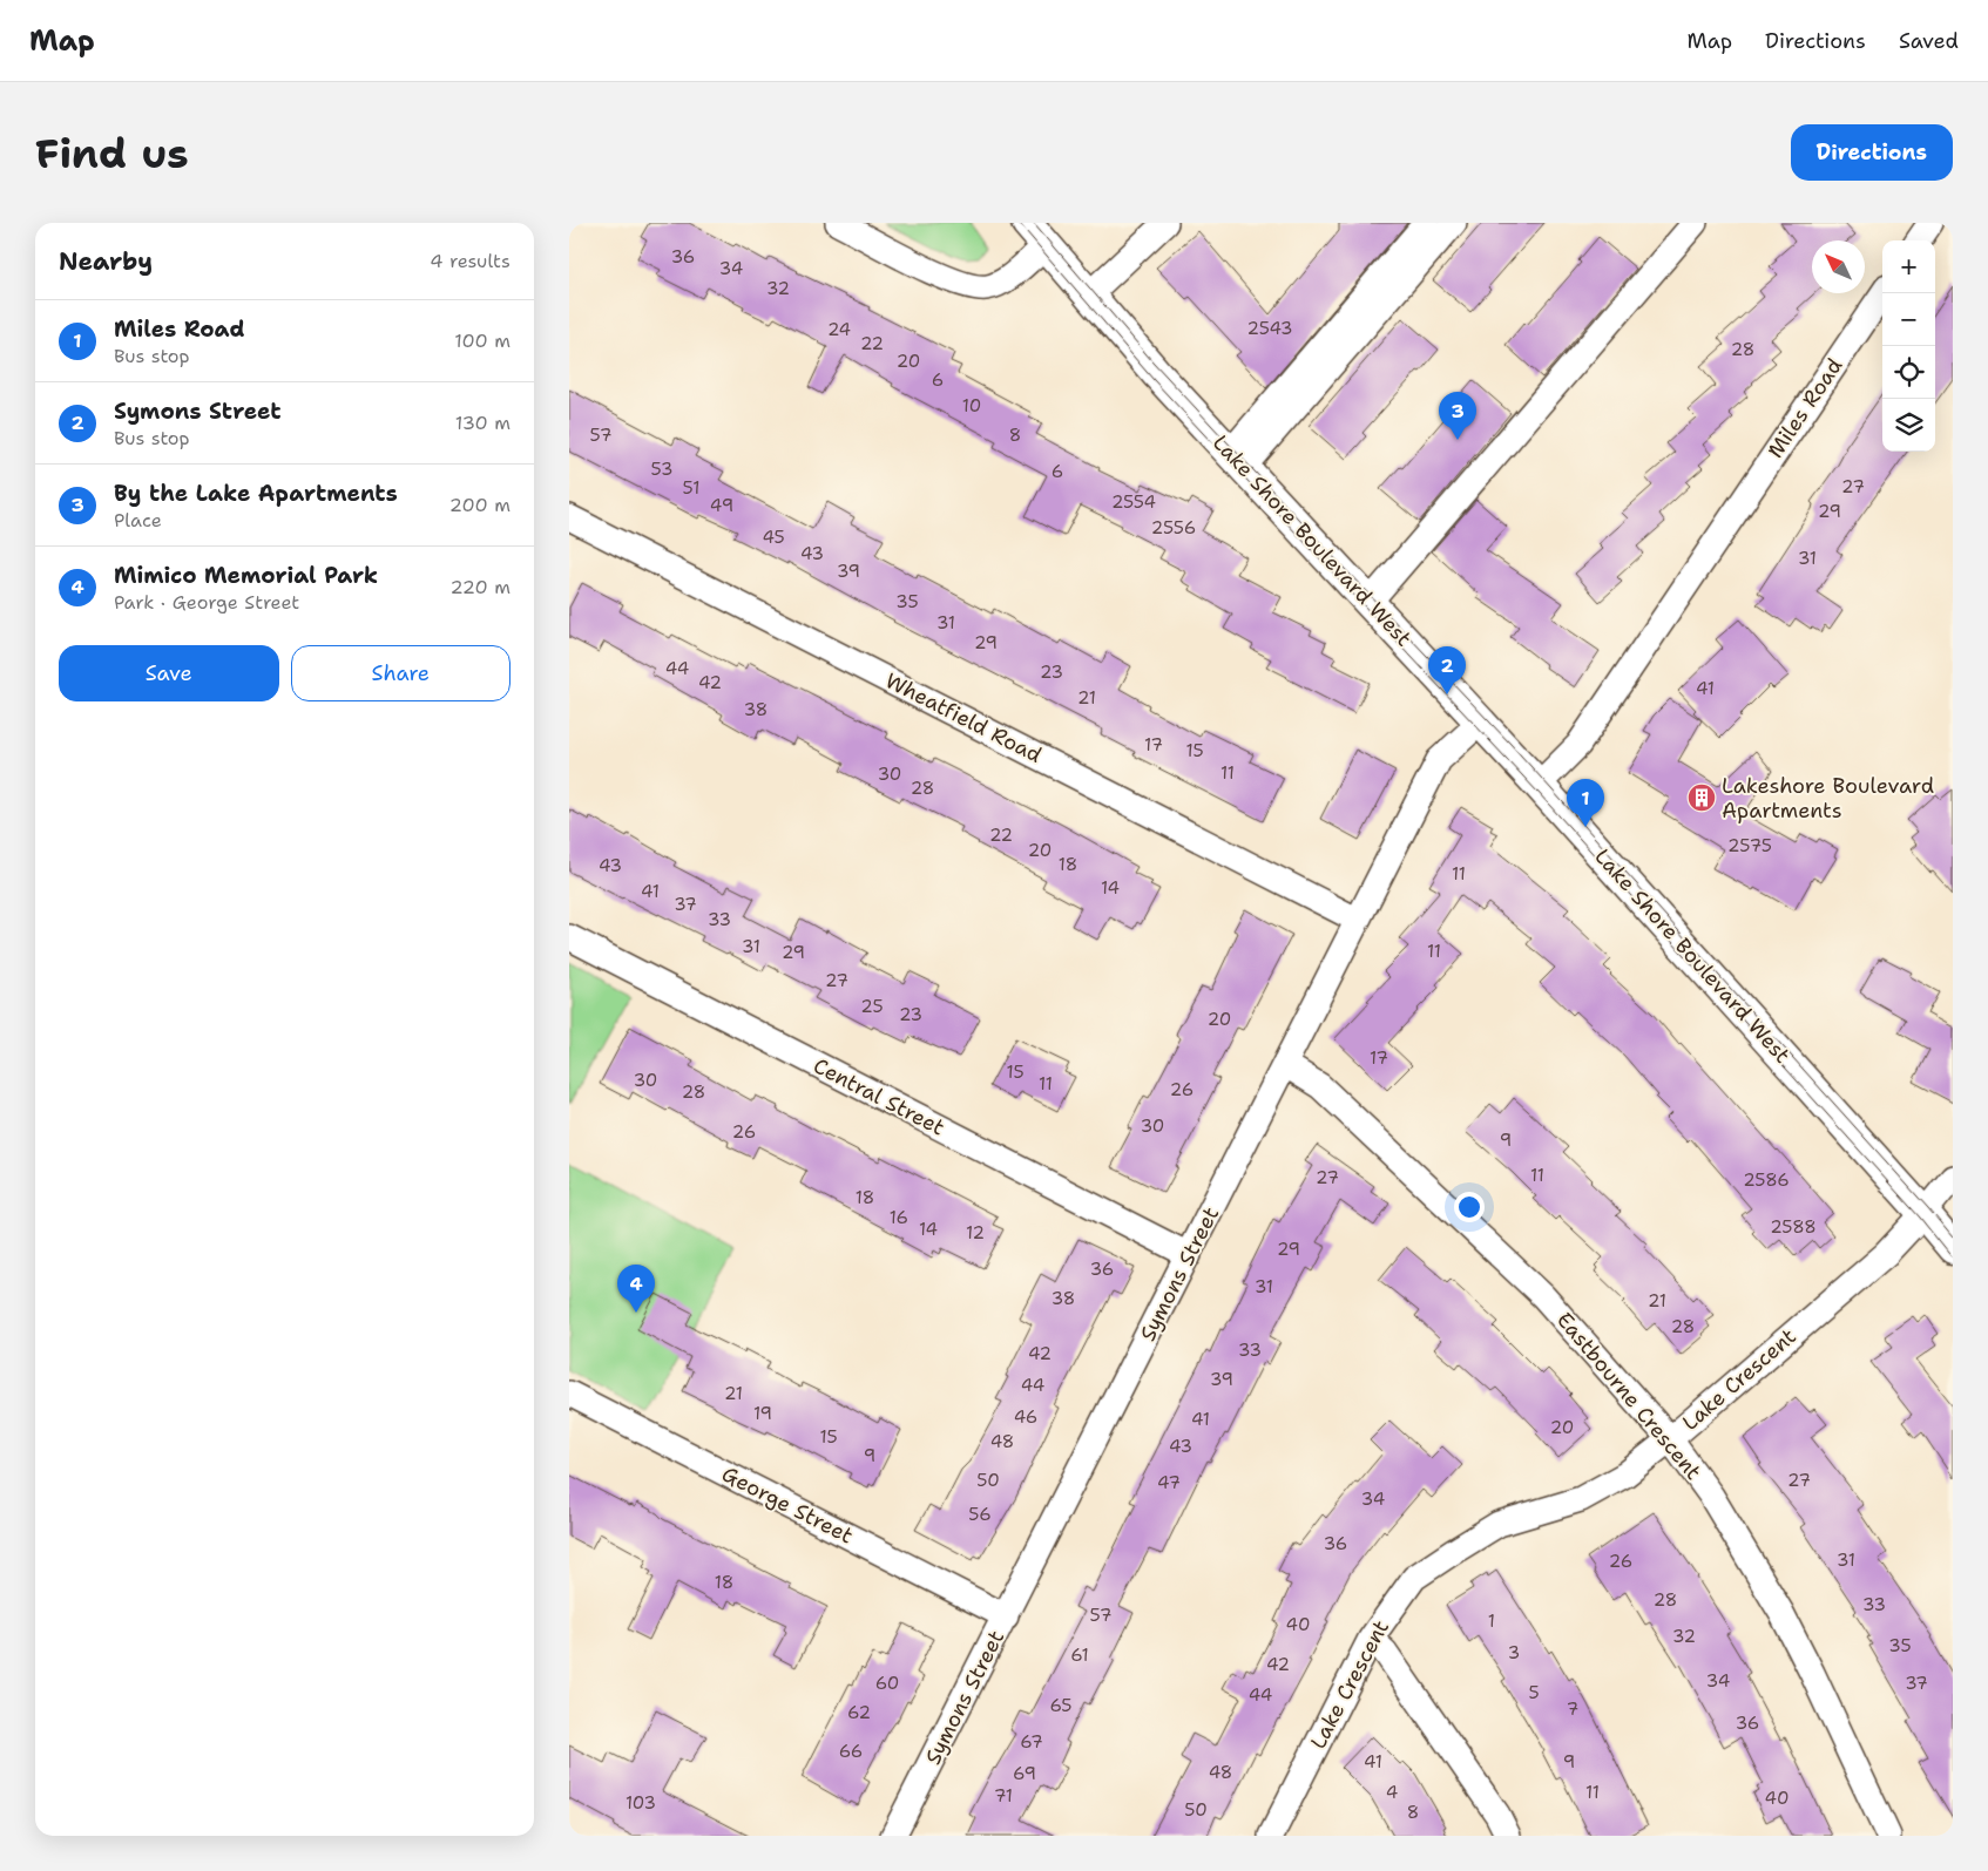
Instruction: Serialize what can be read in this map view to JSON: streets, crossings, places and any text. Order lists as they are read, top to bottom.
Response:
{
  "streets": {
    "main road": ["Lake Shore Boulevard West"],
    "street": [
      "Miles Road",
      "Wheatfield Road",
      "Central Street",
      "Symons Street",
      "Lake Crescent",
      "Eastbourne Crescent",
      "George Street"
    ]
  },
  "crossings": [
    ["Miles Road", "Lake Shore Boulevard West"],
    ["Lake Shore Boulevard West", "Symons Street"],
    ["Lake Shore Boulevard West", "Lake Crescent"],
    ["Wheatfield Road", "Symons Street"],
    ["Central Street", "Symons Street"],
    ["Symons Street", "Eastbourne Crescent"],
    ["Symons Street", "George Street"],
    ["Lake Crescent", "Eastbourne Crescent"]
  ],
  "places": {
    "building": ["Lakeshore Boulevard Apartments"]
  },
  "house_numbers": [
    "36",
    "34",
    "32",
    "2543",
    "24",
    "22",
    "28",
    "20",
    "6",
    "10",
    "57",
    "8",
    "53",
    "6",
    "27",
    "51",
    "2554",
    "49",
    "29",
    "2556",
    "45",
    "43",
    "31",
    "39",
    "35",
    "31",
    "29",
    "44",
    "23",
    "42",
    "41",
    "21",
    "38",
    "17",
    "15",
    "11",
    "30",
    "28",
    "22",
    "2575",
    "20",
    "18",
    "43",
    "11",
    "14",
    "41",
    "37",
    "33",
    "31",
    "11",
    "29",
    "27",
    "25",
    "23",
    "20",
    "17",
    "15",
    "30",
    "11",
    "26",
    "28",
    "30",
    "26",
    "9",
    "11",
    "27",
    "2586",
    "18",
    "16",
    "2588",
    "14",
    "12",
    "29",
    "36",
    "31",
    "38",
    "21",
    "28",
    "33",
    "42",
    "39",
    "44",
    "21",
    "19",
    "46",
    "41",
    "20",
    "15",
    "48",
    "43",
    "9",
    "50",
    "27",
    "47",
    "34",
    "56",
    "36",
    "31",
    "26",
    "18",
    "28",
    "33",
    "57",
    "1",
    "40",
    "32",
    "35",
    "3",
    "61",
    "42",
    "34",
    "60",
    "37",
    "5",
    "44",
    "65",
    "7",
    "62",
    "36",
    "67",
    "66",
    "41",
    "9",
    "48",
    "69",
    "4",
    "11",
    "71",
    "40",
    "103",
    "50",
    "8"
  ],
  "north": "top left",
  "page": {
    "header": "Map",
    "nav": ["Map", "Directions", "Saved"],
    "buttons": [
      "Directions",
      ["Save", "Share"]
    ],
    "title": "Find us",
    "heading": ["Nearby", "4 results"],
    "map_buttons": ["+", "−"],
    "list": [
      {
        "mark": "1",
        "name": "Miles Road",
        "note": "Bus stop",
        "value": "100 m"
      },
      {
        "mark": "2",
        "name": "Symons Street",
        "note": "Bus stop",
        "value": "130 m"
      },
      {
        "mark": "3",
        "name": "By the Lake Apartments",
        "note": "Place",
        "value": "200 m"
      },
      {
        "mark": "4",
        "name": "Mimico Memorial Park",
        "note": "Park · George Street",
        "value": "220 m"
      }
    ],
    "pins": [
      "3",
      "2",
      "1",
      "4"
    ]
  }
}
